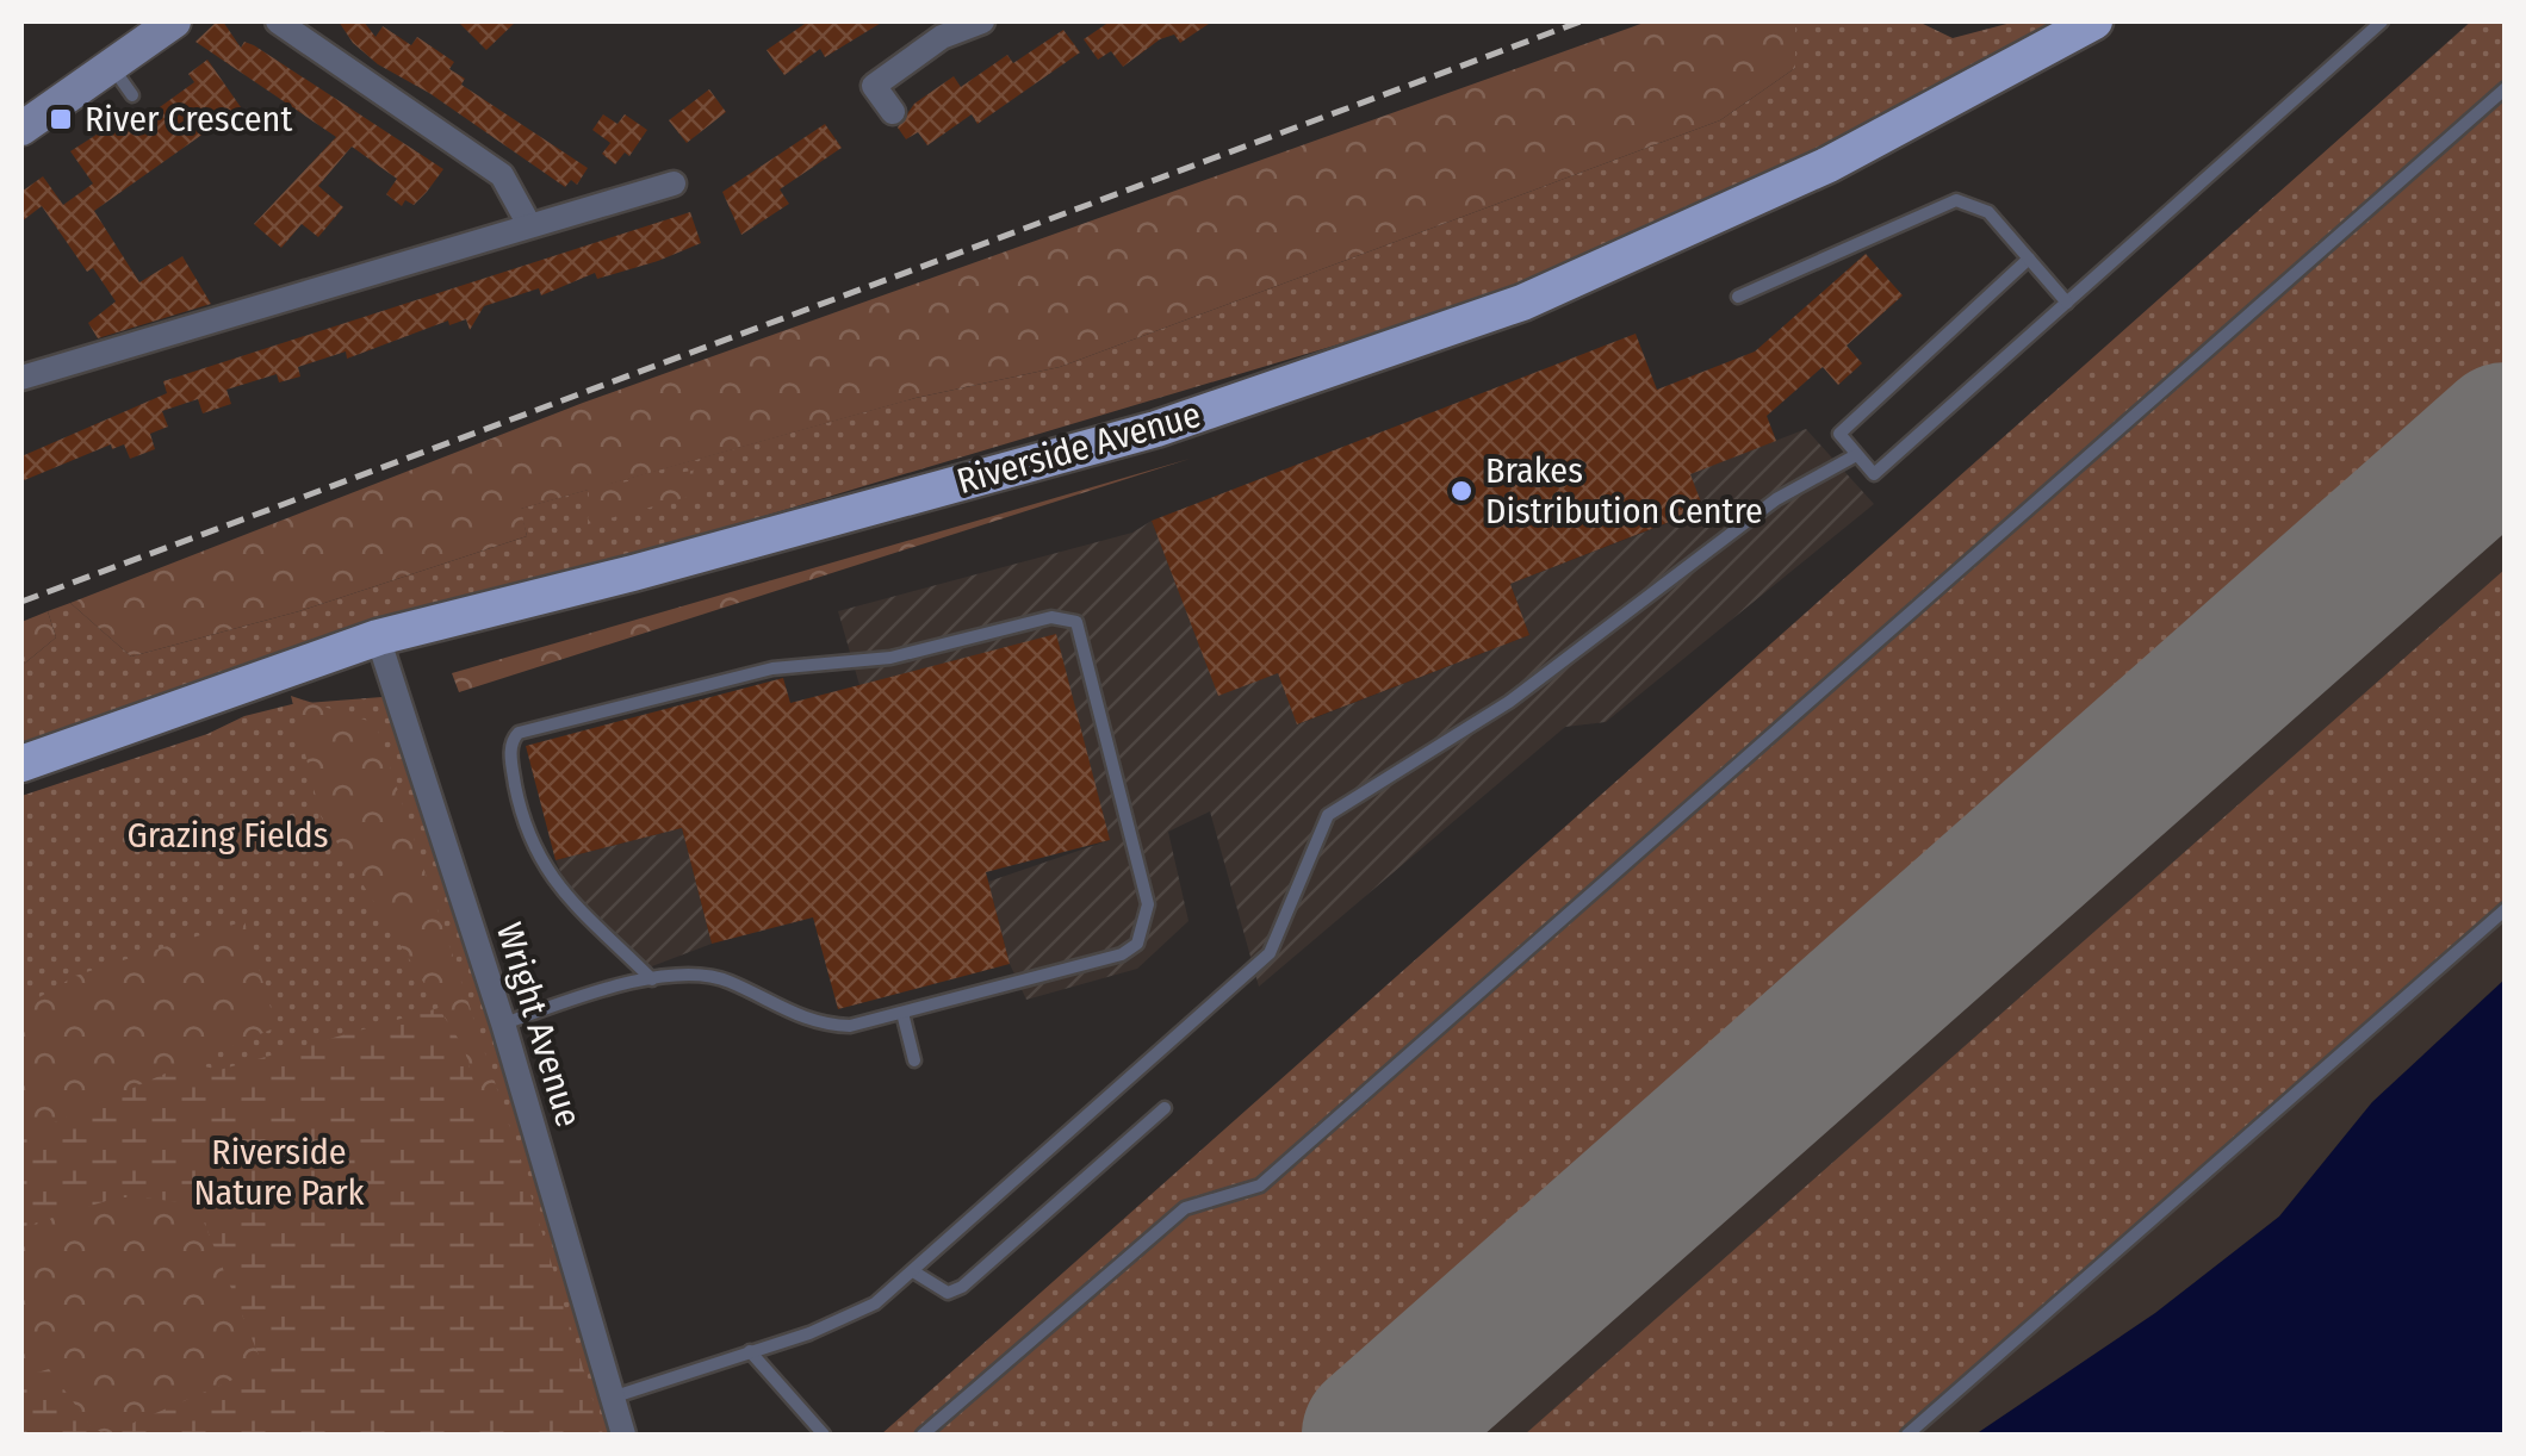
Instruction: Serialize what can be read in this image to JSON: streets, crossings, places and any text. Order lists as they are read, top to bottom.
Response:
{
  "streets": {
    "main road": ["Riverside Avenue"],
    "street": ["Wright Avenue"]
  },
  "crossings": [
    ["Riverside Avenue", "Wright Avenue"]
  ],
  "parks": ["Grazing Fields", "Riverside Nature Park"],
  "places": {
    "transit": ["River Crescent"],
    "other": ["Brakes Distribution Centre"]
  }
}
